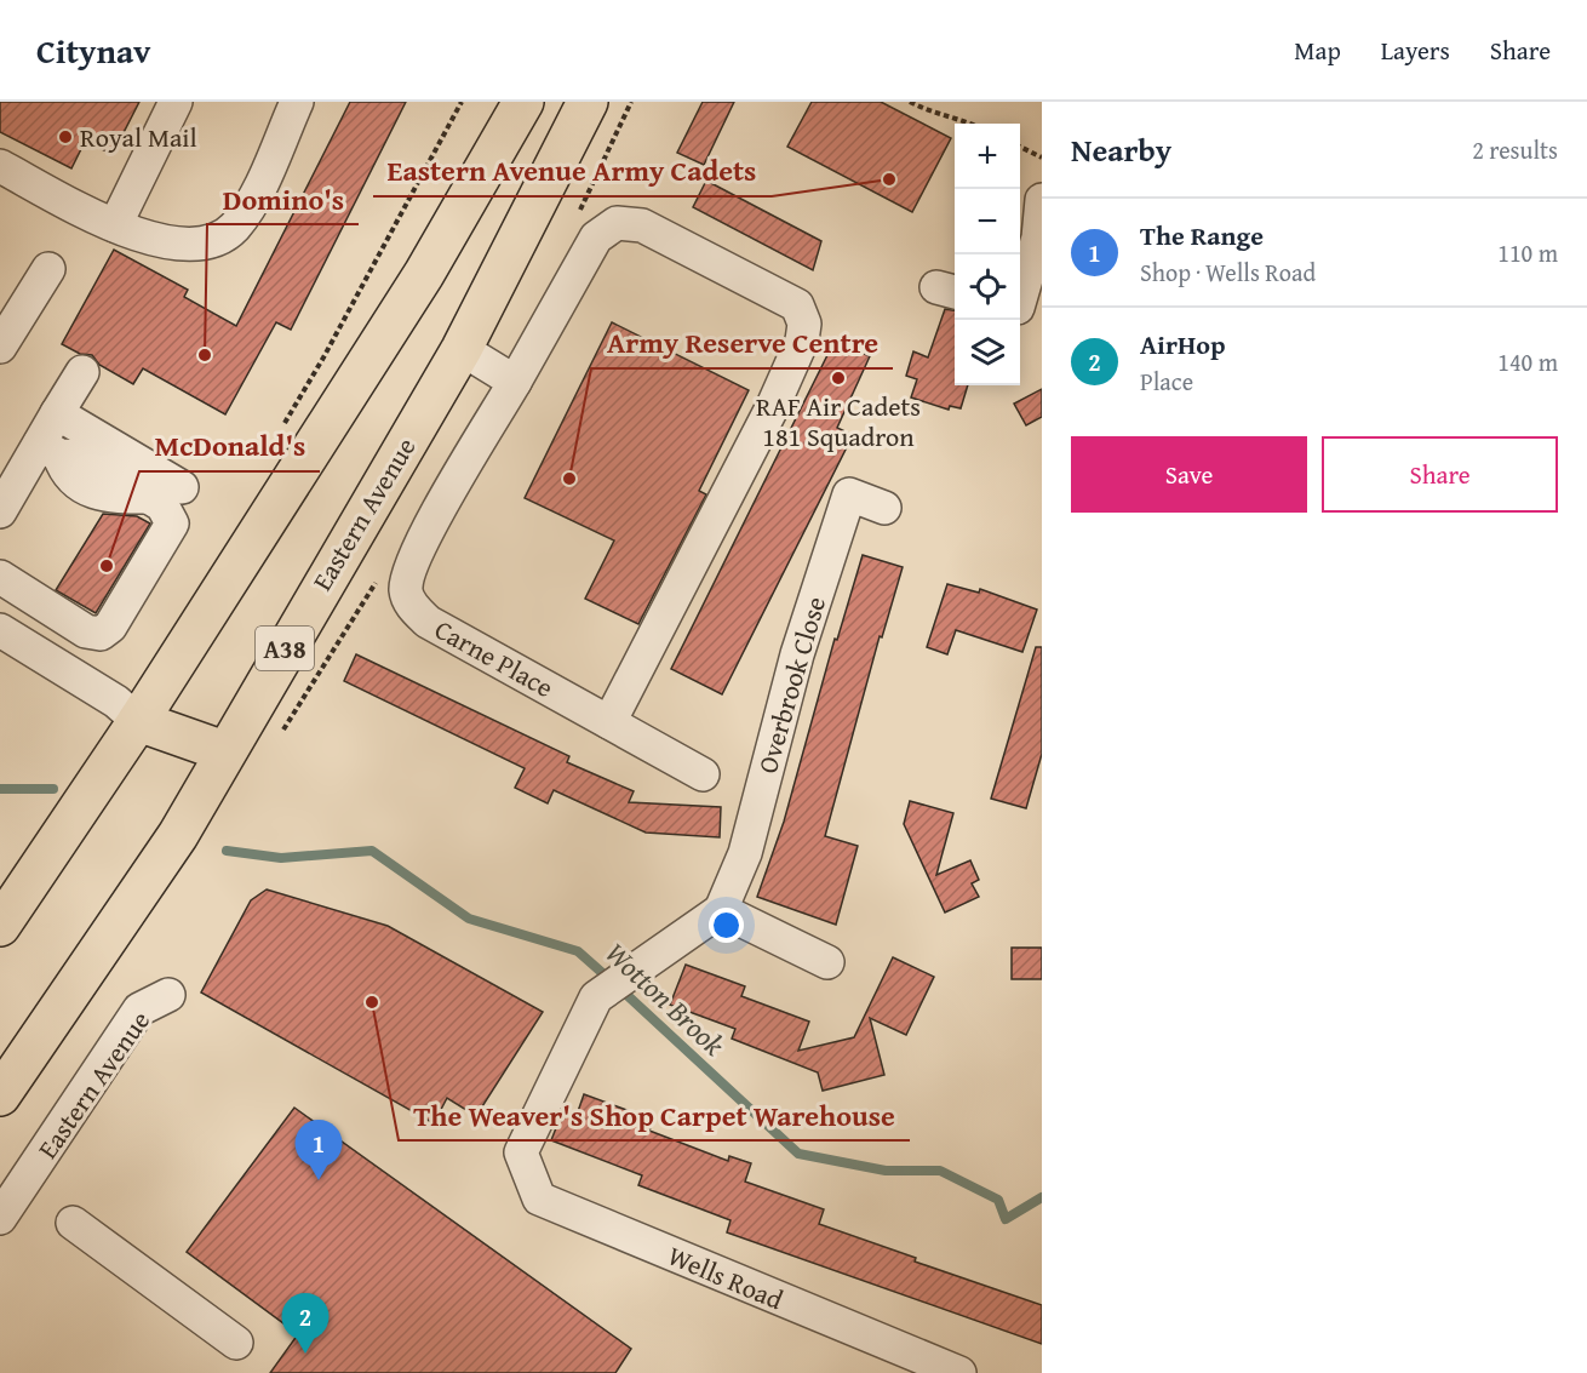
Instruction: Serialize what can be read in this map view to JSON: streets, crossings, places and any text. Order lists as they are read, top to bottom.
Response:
{
  "streets": {
    "highway": ["Eastern Avenue", "A38"],
    "street": ["Carne Place", "Overbrook Close", "Wells Road"]
  },
  "crossings": [
    ["Overbrook Close", "Wells Road"]
  ],
  "water": ["Wotton Brook"],
  "places": [
    "Royal Mail",
    "Eastern Avenue Army Cadets",
    "Domino's",
    "RAF Air Cadets 181 Squadron",
    "Army Reserve Centre",
    "McDonald's",
    "The Weaver's Shop Carpet Warehouse"
  ],
  "page": {
    "header": "Citynav",
    "nav": ["Map", "Layers", "Share"],
    "heading": ["Nearby", "2 results"],
    "map_buttons": ["+", "−"],
    "list": [
      {
        "mark": "1",
        "name": "The Range",
        "note": "Shop · Wells Road",
        "value": "110 m"
      },
      {
        "mark": "2",
        "name": "AirHop",
        "note": "Place",
        "value": "140 m"
      }
    ],
    "buttons": ["Save", "Share"],
    "pins": ["1", "2"]
  }
}
